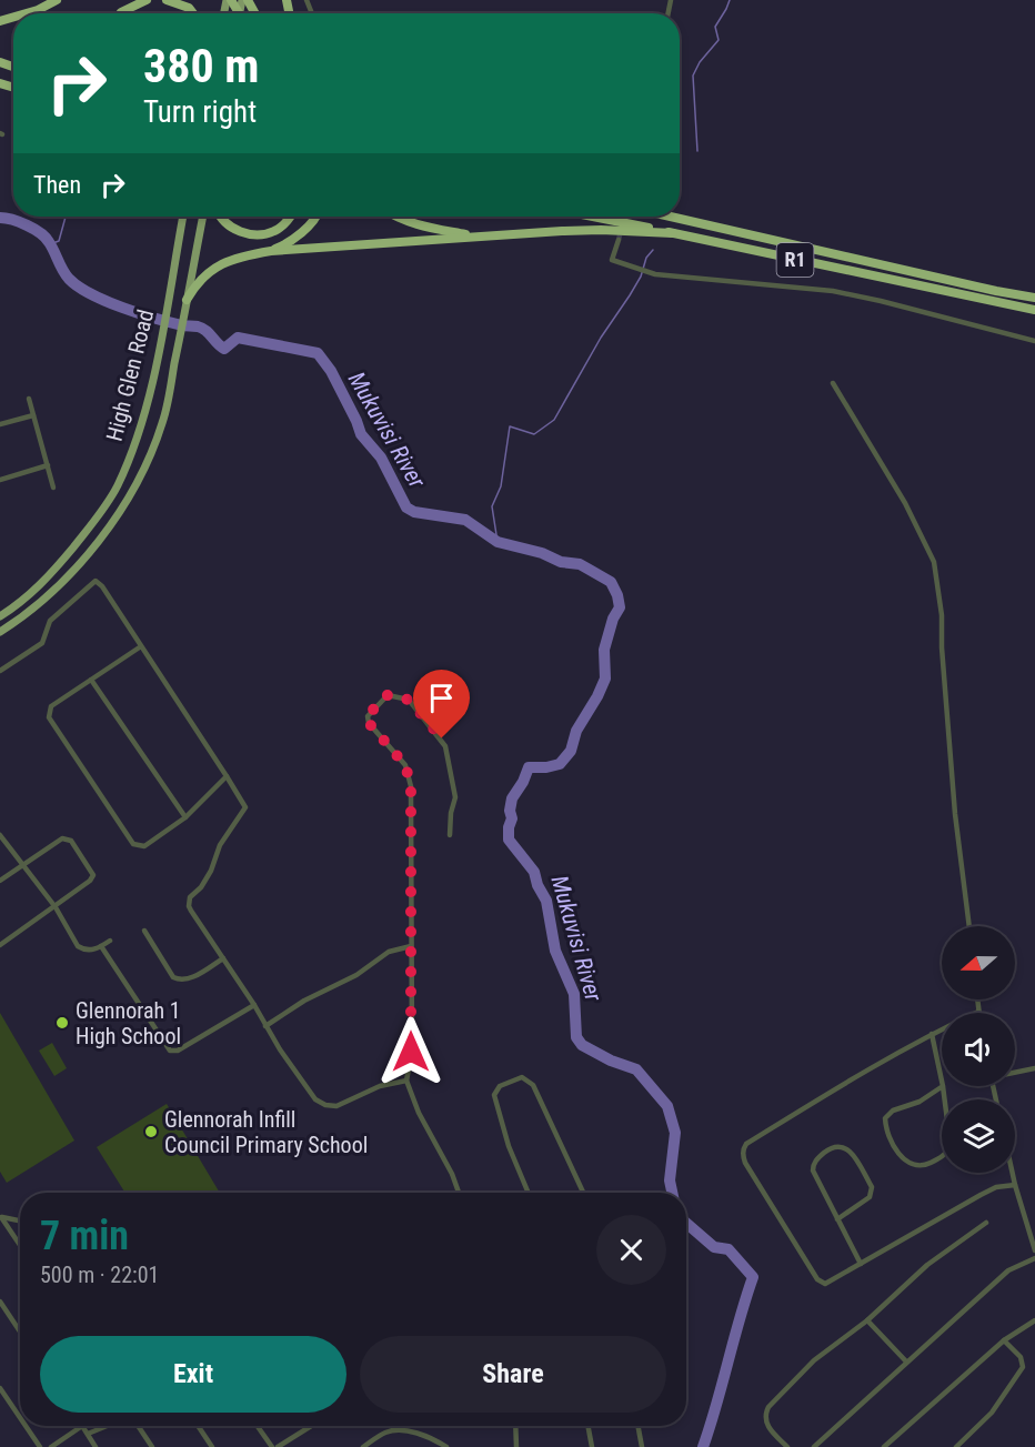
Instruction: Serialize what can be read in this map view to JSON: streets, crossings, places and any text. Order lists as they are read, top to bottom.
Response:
{
  "streets": {
    "highway": ["R1"],
    "main road": ["High Glen Road"]
  },
  "water": ["Mukuvisi River"],
  "places": ["Glennorah 1 High School", "Glennorah Infill Council Primary School"],
  "north": "left",
  "page": {
    "turn": ["380 m", "Turn right"],
    "then": "Then",
    "heading": ["7 min", "500 m · 22:01"],
    "buttons": ["Exit", "Share"]
  }
}
